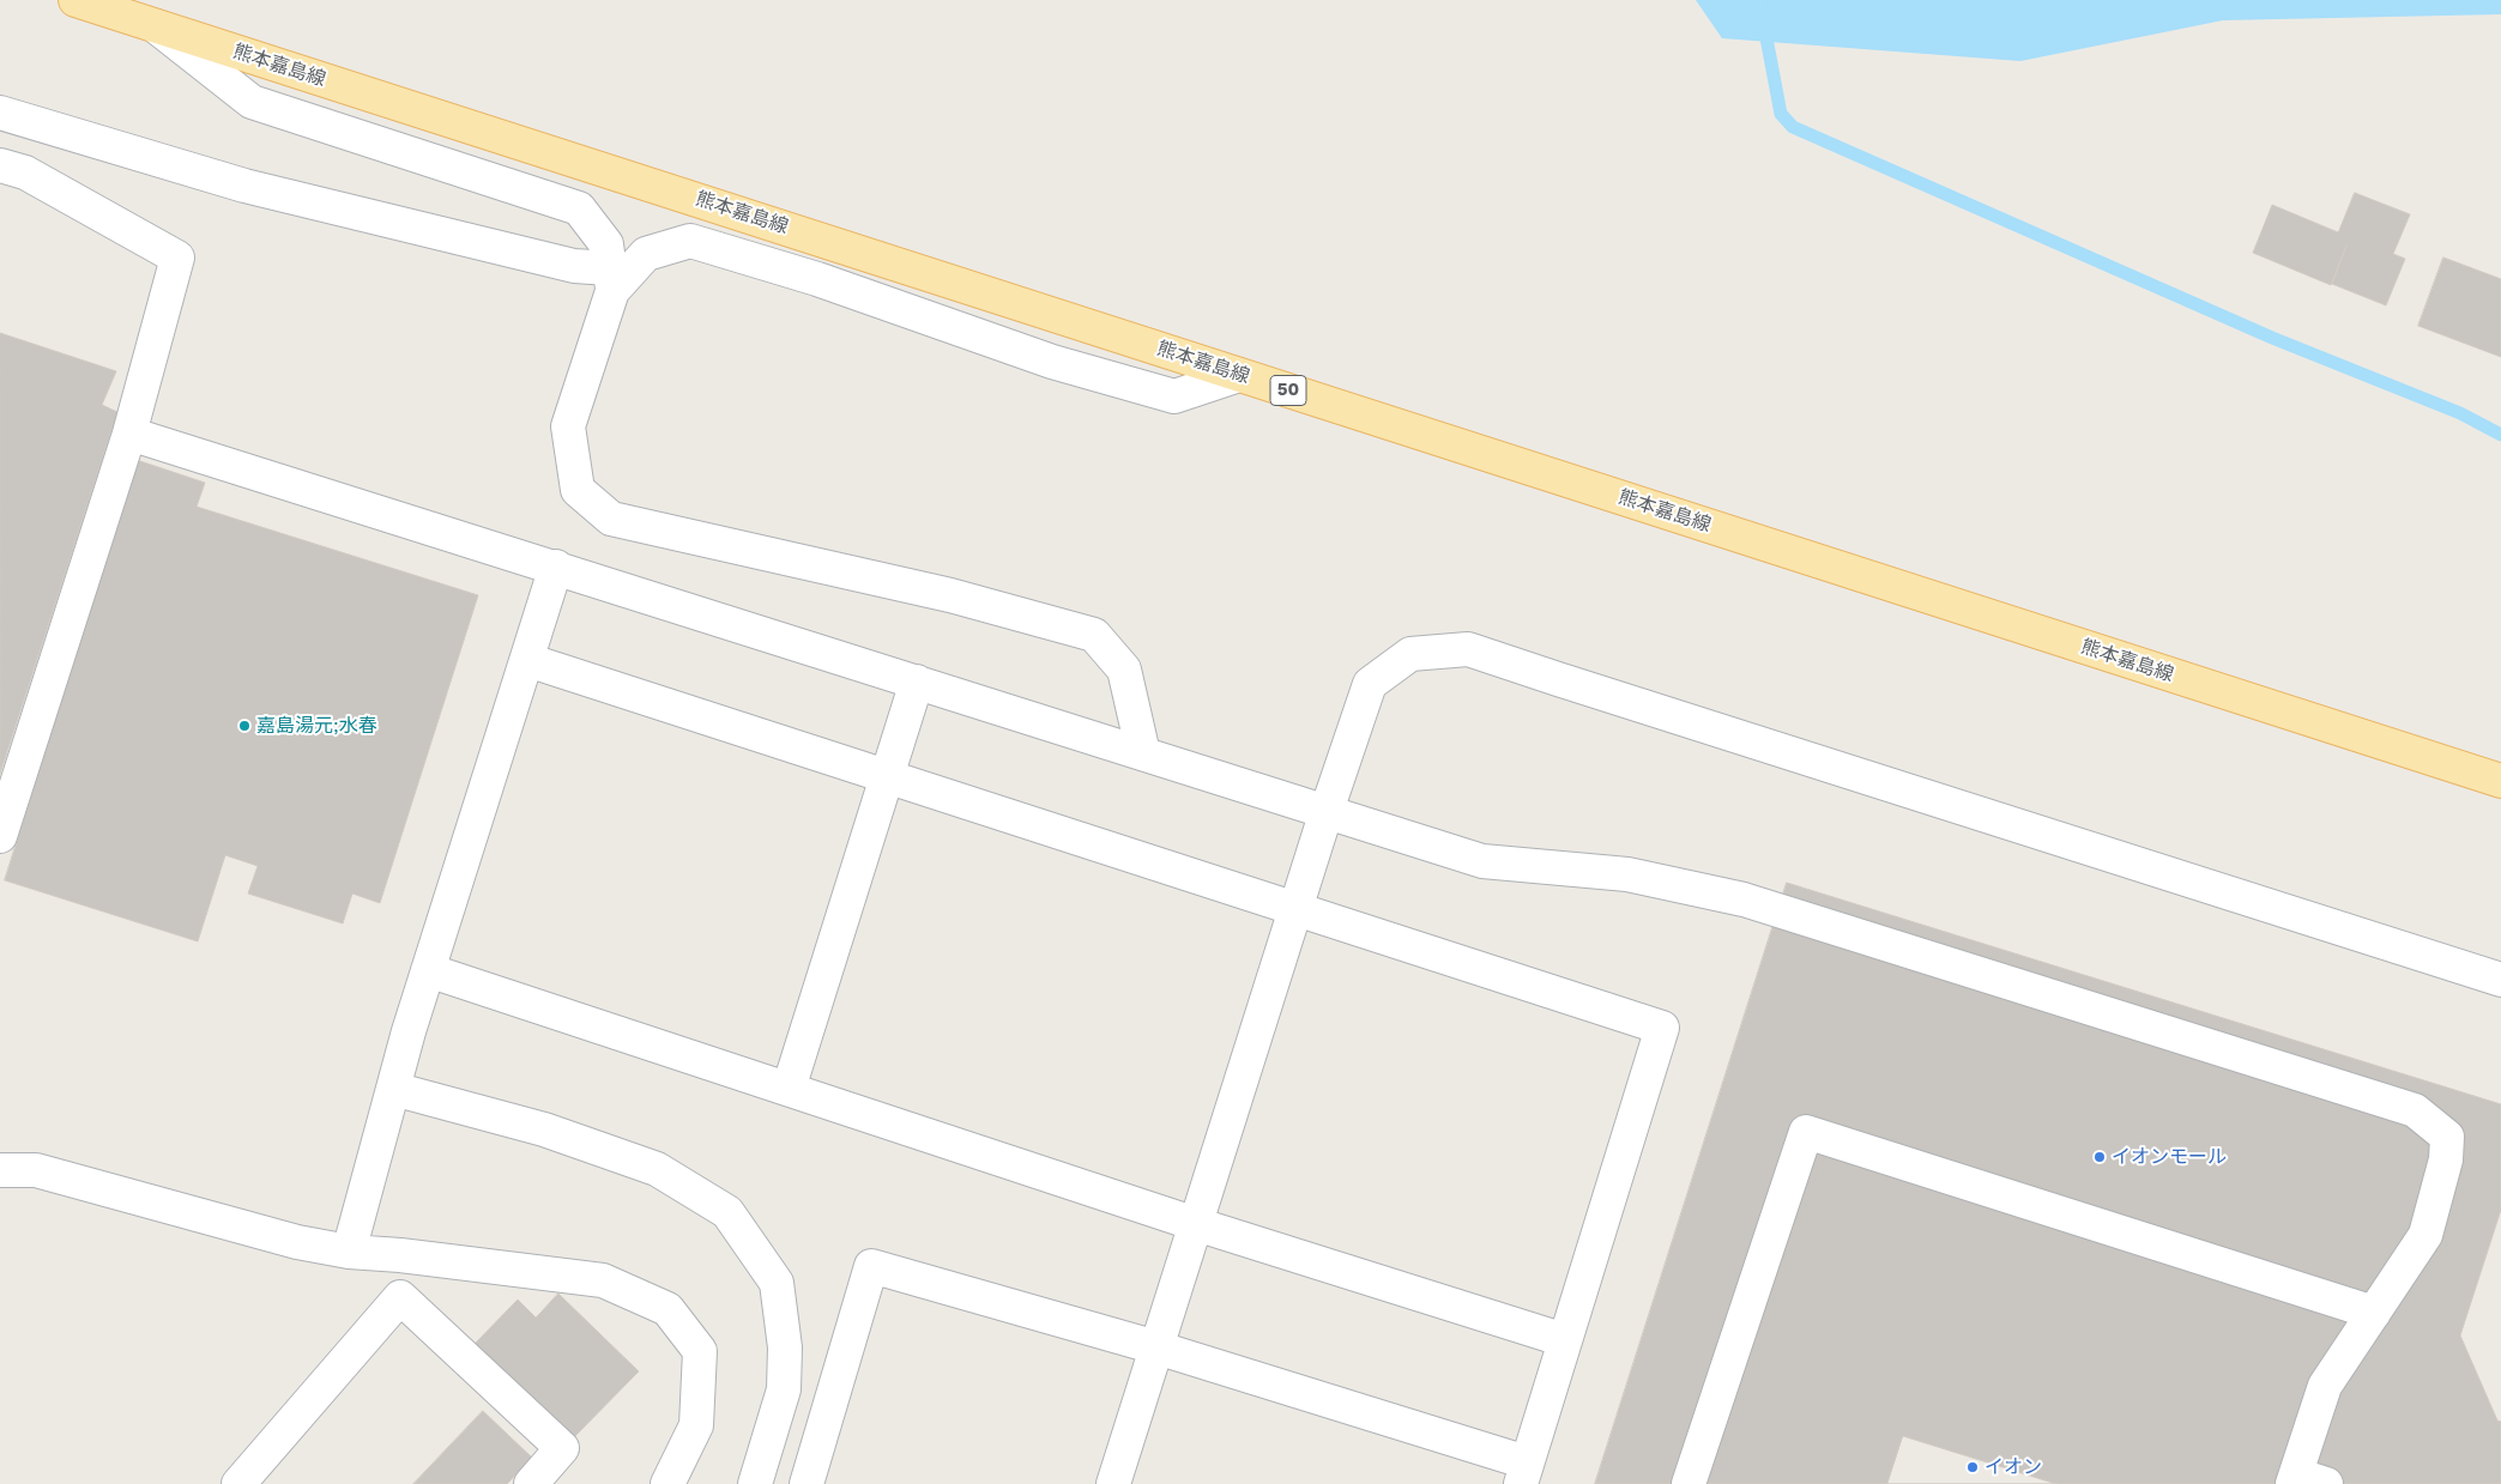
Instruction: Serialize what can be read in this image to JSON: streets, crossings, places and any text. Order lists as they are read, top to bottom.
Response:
{
  "streets": {
    "main road": ["熊本嘉島線", "50"]
  },
  "places": ["嘉島湯元;水春", "イオンモール", "イオン"]
}
